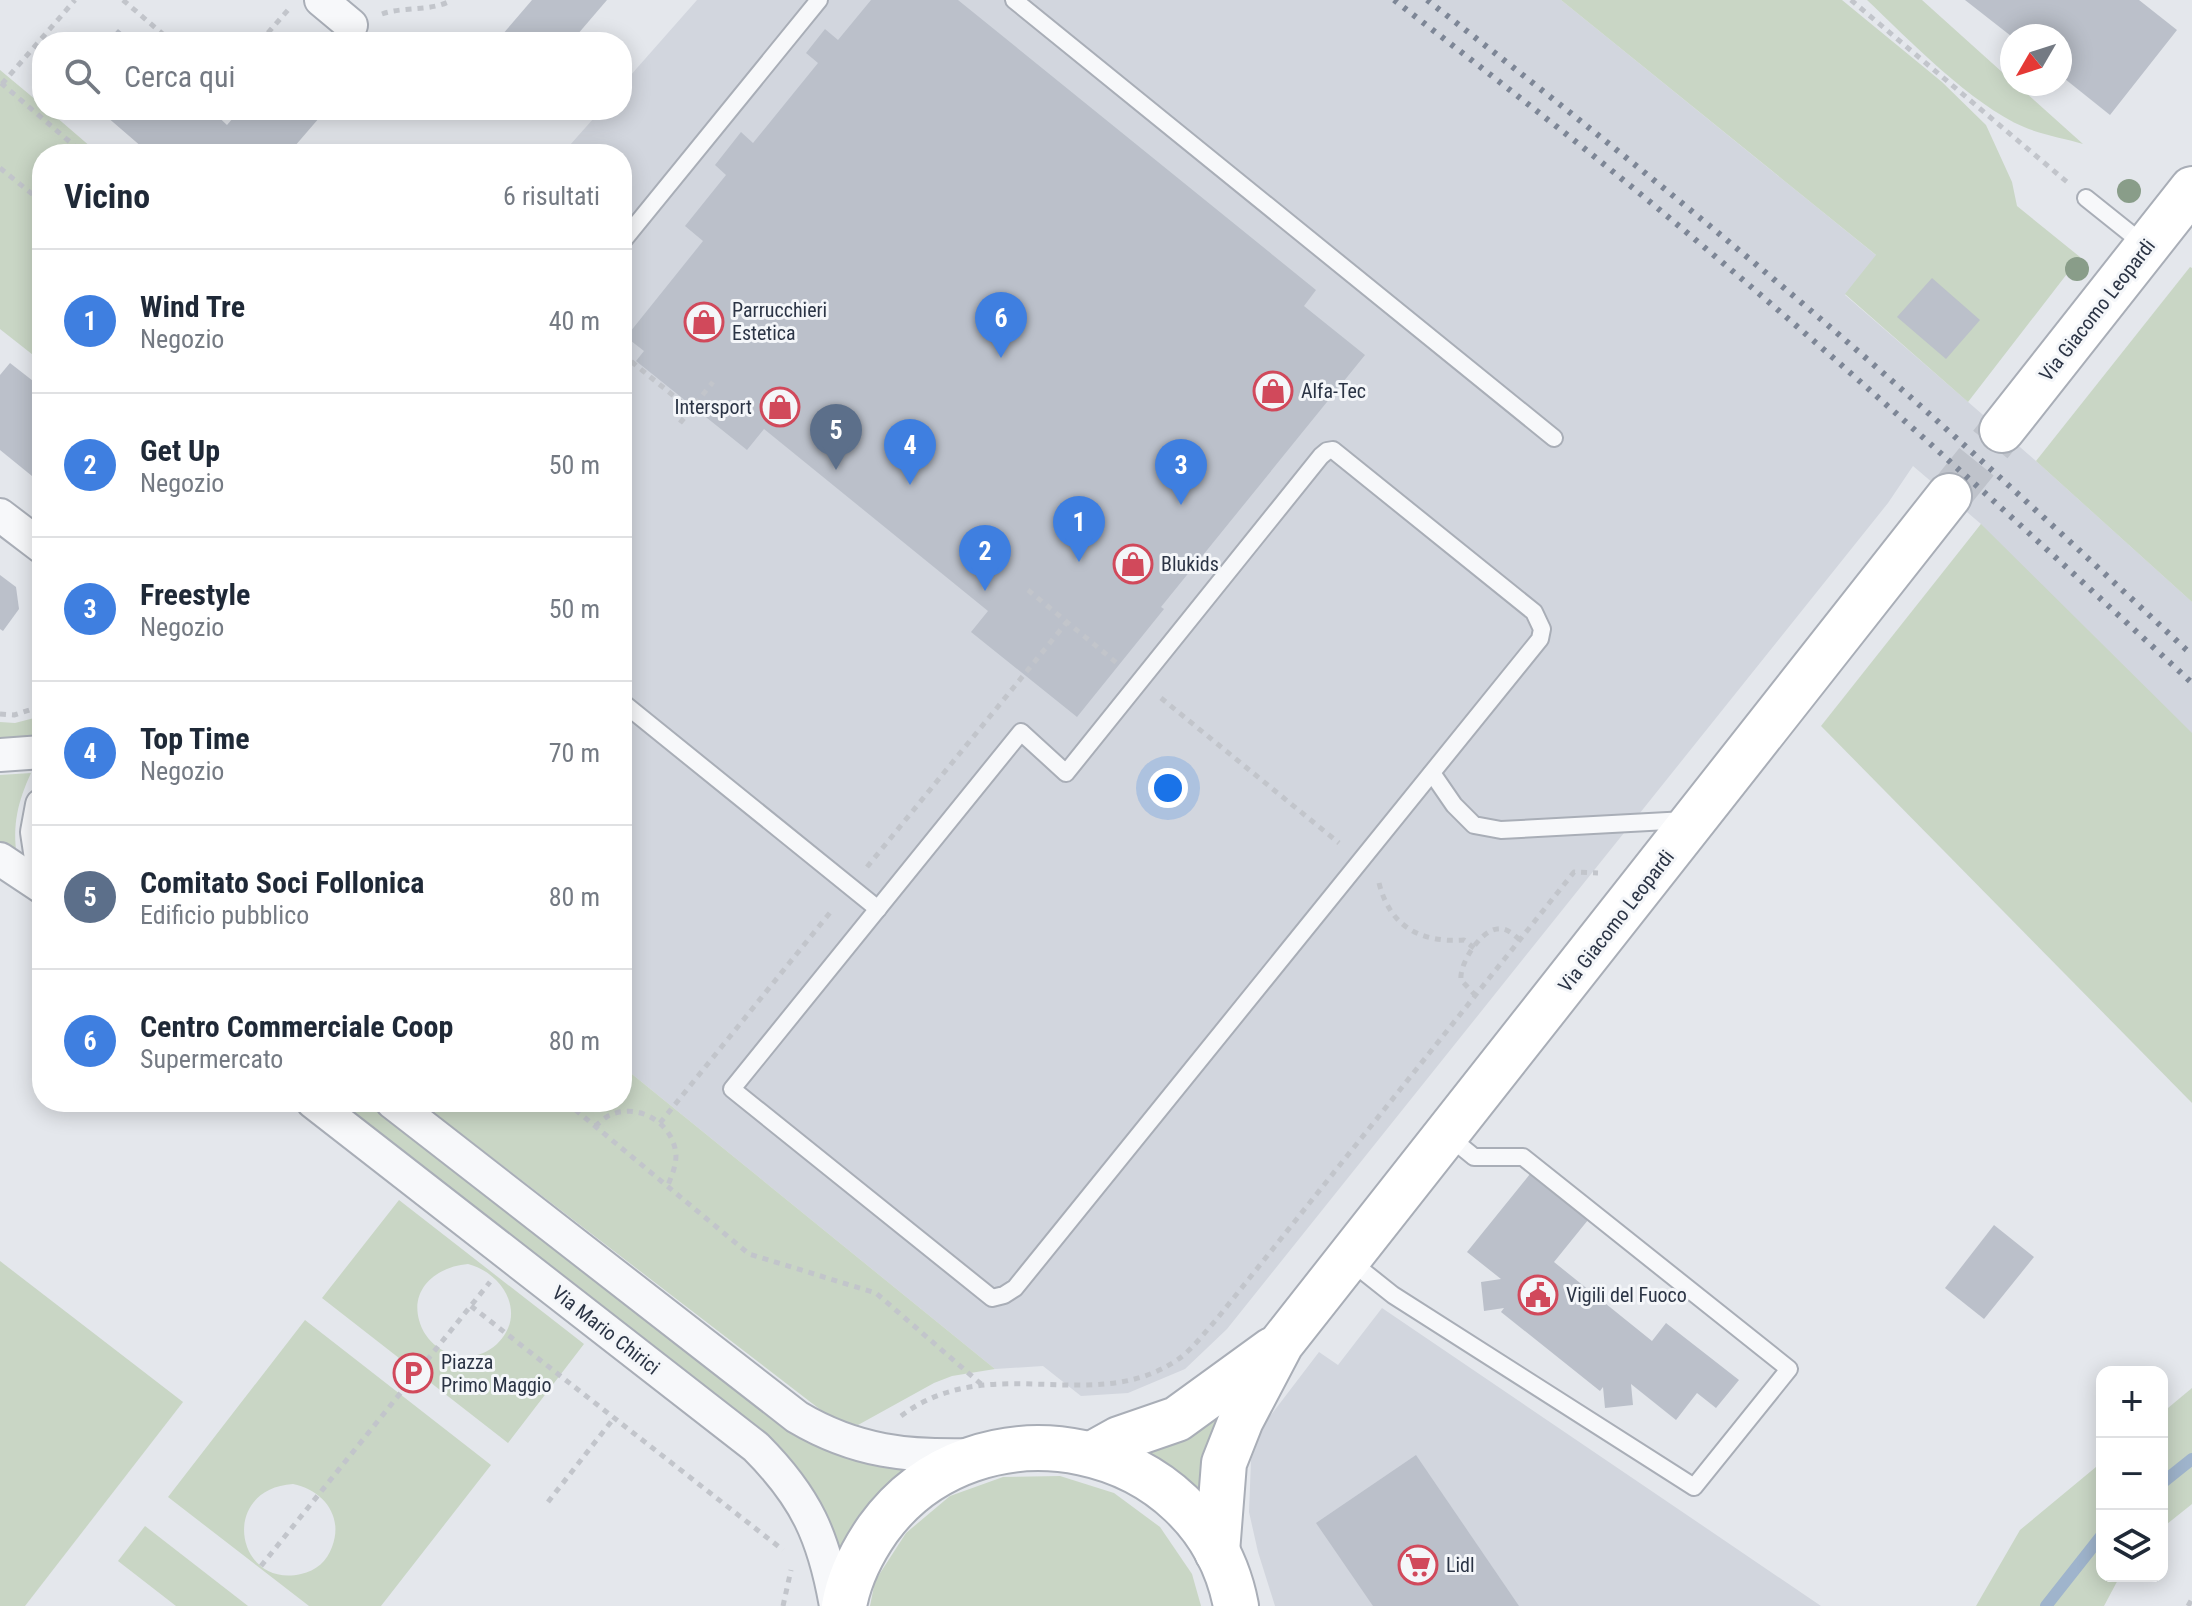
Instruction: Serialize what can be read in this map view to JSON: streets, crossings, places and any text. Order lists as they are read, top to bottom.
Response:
{
  "streets": {
    "main road": ["Via Giacomo Leopardi"],
    "street": ["Via Mario Chirici"]
  },
  "places": {
    "shop": [
      "Parrucchieri Estetica",
      "Alfa-Tec",
      "Intersport",
      "Blukids"
    ],
    "public building": ["Vigili del Fuoco"],
    "parking": ["Piazza Primo Maggio"],
    "supermarket": ["Lidl"]
  },
  "north": "bottom left",
  "page": {
    "search": "Cerca qui",
    "heading": ["Vicino", "6 risultati"],
    "list": [
      {
        "mark": "1",
        "name": "Wind Tre",
        "note": "Negozio",
        "value": "40 m"
      },
      {
        "mark": "2",
        "name": "Get Up",
        "note": "Negozio",
        "value": "50 m"
      },
      {
        "mark": "3",
        "name": "Freestyle",
        "note": "Negozio",
        "value": "50 m"
      },
      {
        "mark": "4",
        "name": "Top Time",
        "note": "Negozio",
        "value": "70 m"
      },
      {
        "mark": "5",
        "name": "Comitato Soci Follonica",
        "note": "Edificio pubblico",
        "value": "80 m"
      },
      {
        "mark": "6",
        "name": "Centro Commerciale Coop",
        "note": "Supermercato",
        "value": "80 m"
      }
    ],
    "pins": [
      "6",
      "5",
      "4",
      "3",
      "1",
      "2"
    ],
    "map_buttons": ["+", "−"]
  }
}
